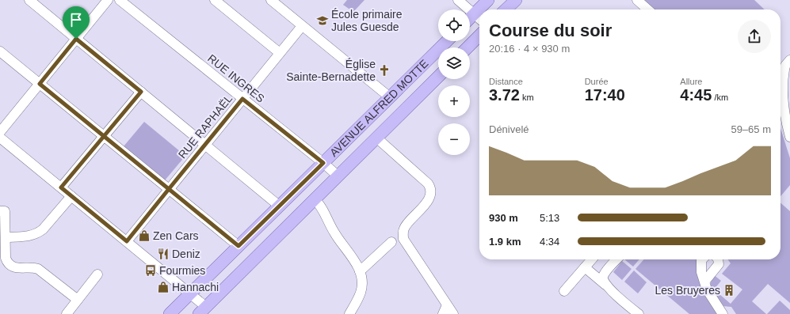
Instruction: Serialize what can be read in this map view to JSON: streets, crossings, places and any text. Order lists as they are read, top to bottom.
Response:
{
  "streets": {
    "main road": ["AVENUE ALFRED MOTTE"],
    "street": ["RUE INGRES", "RUE RAPHAËL"]
  },
  "crossings": [
    ["RUE INGRES", "AVENUE ALFRED MOTTE"],
    ["RUE INGRES", "RUE RAPHAËL"]
  ],
  "places": {
    "school or university": ["École primaire Jules Guesde"],
    "church": ["Église Sainte-Bernadette"],
    "shop": ["Zen Cars", "Hannachi"],
    "restaurant": ["Deniz"],
    "bus stop": ["Fourmies"],
    "building": ["Les Bruyeres"]
  },
  "page": {
    "map_buttons": ["+", "−"],
    "heading": ["Course du soir", "20:16 · 4 × 930 m"],
    "stats": [
      ["Distance", "3.72 km"],
      ["Durée", "17:40"],
      ["Allure", "4:45 /km"]
    ],
    "chart": ["Dénivelé", "59–65 m"],
    "list": [
      {
        "name": "930 m",
        "note": "5:13"
      },
      {
        "name": "1.9 km",
        "note": "4:34"
      }
    ]
  }
}
